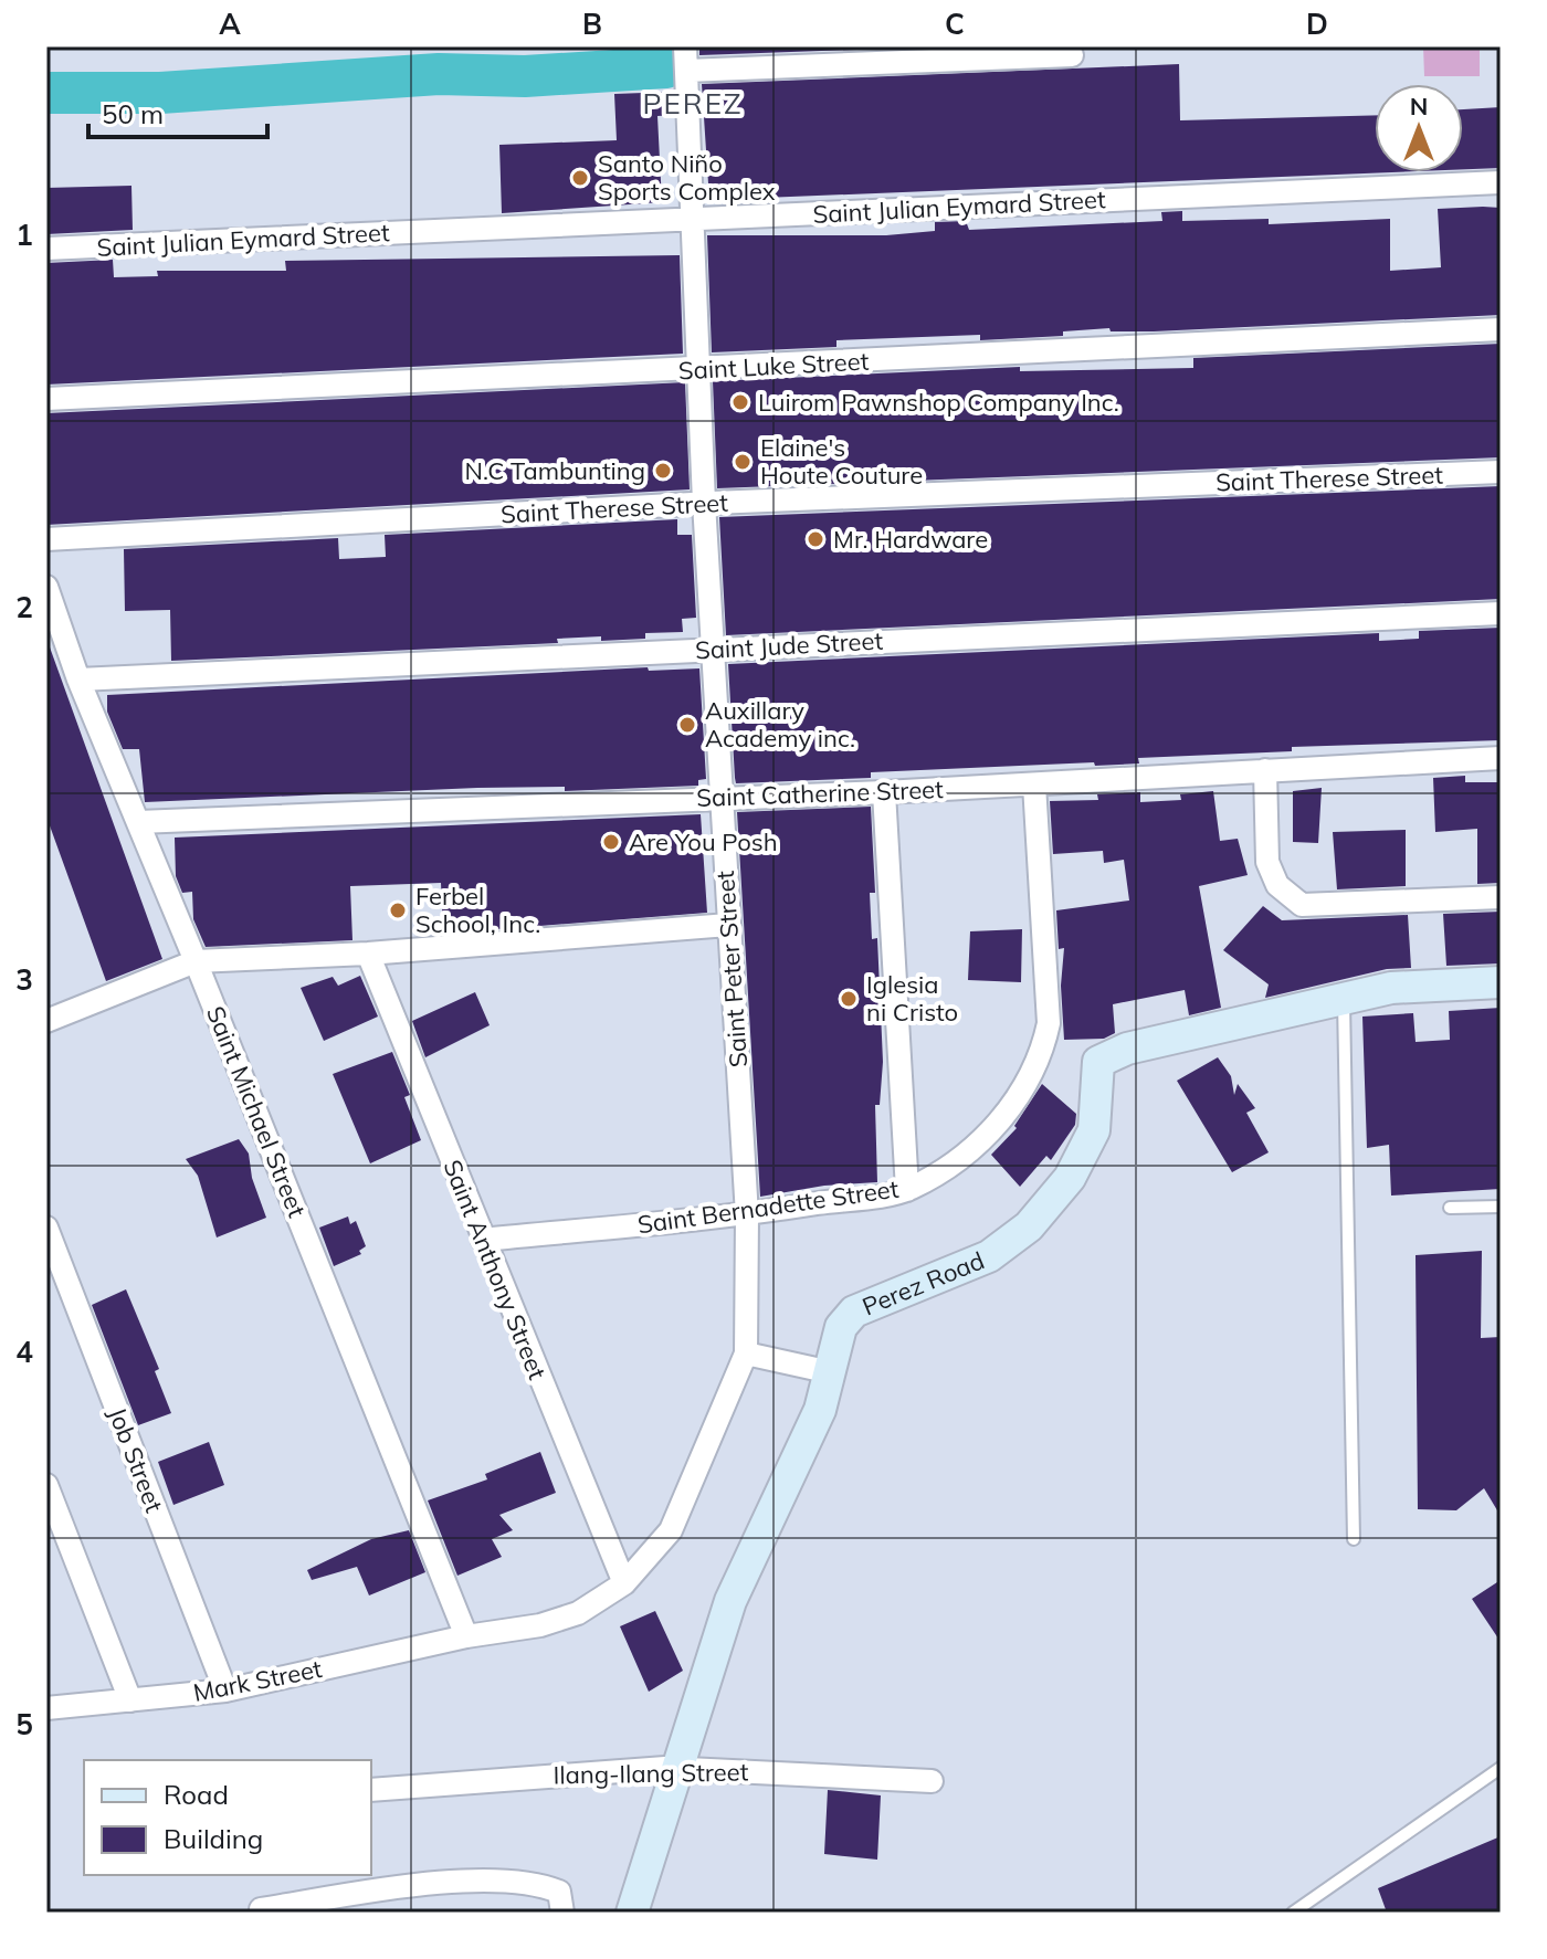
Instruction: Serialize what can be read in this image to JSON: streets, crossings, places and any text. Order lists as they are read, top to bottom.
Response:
{
  "streets": {
    "street": [
      "Saint Julian Eymard Street",
      "Saint Luke Street",
      "Saint Therese Street",
      "Saint Jude Street",
      "Saint Catherine Street",
      "Saint Peter Street",
      "Saint Michael Street",
      "Saint Bernadette Street",
      "Saint Anthony Street",
      "Perez Road",
      "Job Street",
      "Mark Street",
      "Ilang-Ilang Street"
    ]
  },
  "crossings": [
    ["Saint Julian Eymard Street", "Saint Peter Street"],
    ["Saint Luke Street", "Saint Peter Street"],
    ["Saint Therese Street", "Saint Peter Street"],
    ["Saint Jude Street", "Saint Peter Street"],
    ["Saint Jude Street", "Saint Michael Street"],
    ["Saint Catherine Street", "Saint Peter Street"],
    ["Saint Catherine Street", "Saint Michael Street"],
    ["Saint Catherine Street", "Saint Bernadette Street"],
    ["Saint Peter Street", "Saint Michael Street"],
    ["Saint Peter Street", "Saint Bernadette Street"],
    ["Saint Peter Street", "Saint Anthony Street"],
    ["Saint Peter Street", "Mark Street"],
    ["Saint Michael Street", "Mark Street"],
    ["Saint Bernadette Street", "Saint Anthony Street"],
    ["Perez Road", "Ilang-Ilang Street"],
    ["Job Street", "Mark Street"]
  ],
  "districts": ["PEREZ"],
  "places": [
    "Santo Niño Sports Complex",
    "Luirom Pawnshop Company Inc.",
    "Elaine's Houte Couture",
    "N.C Tambunting",
    "Mr. Hardware",
    "Auxillary Academy inc.",
    "Are You Posh",
    "Ferbel School, Inc.",
    "Iglesia ni Cristo"
  ],
  "legend": ["Road", "Building"],
  "scale_bar": "50 m",
  "north": "top",
  "grid": {
    "columns": [
      "A",
      "B",
      "C",
      "D"
    ],
    "rows": [
      "1",
      "2",
      "3",
      "4",
      "5"
    ]
  }
}
